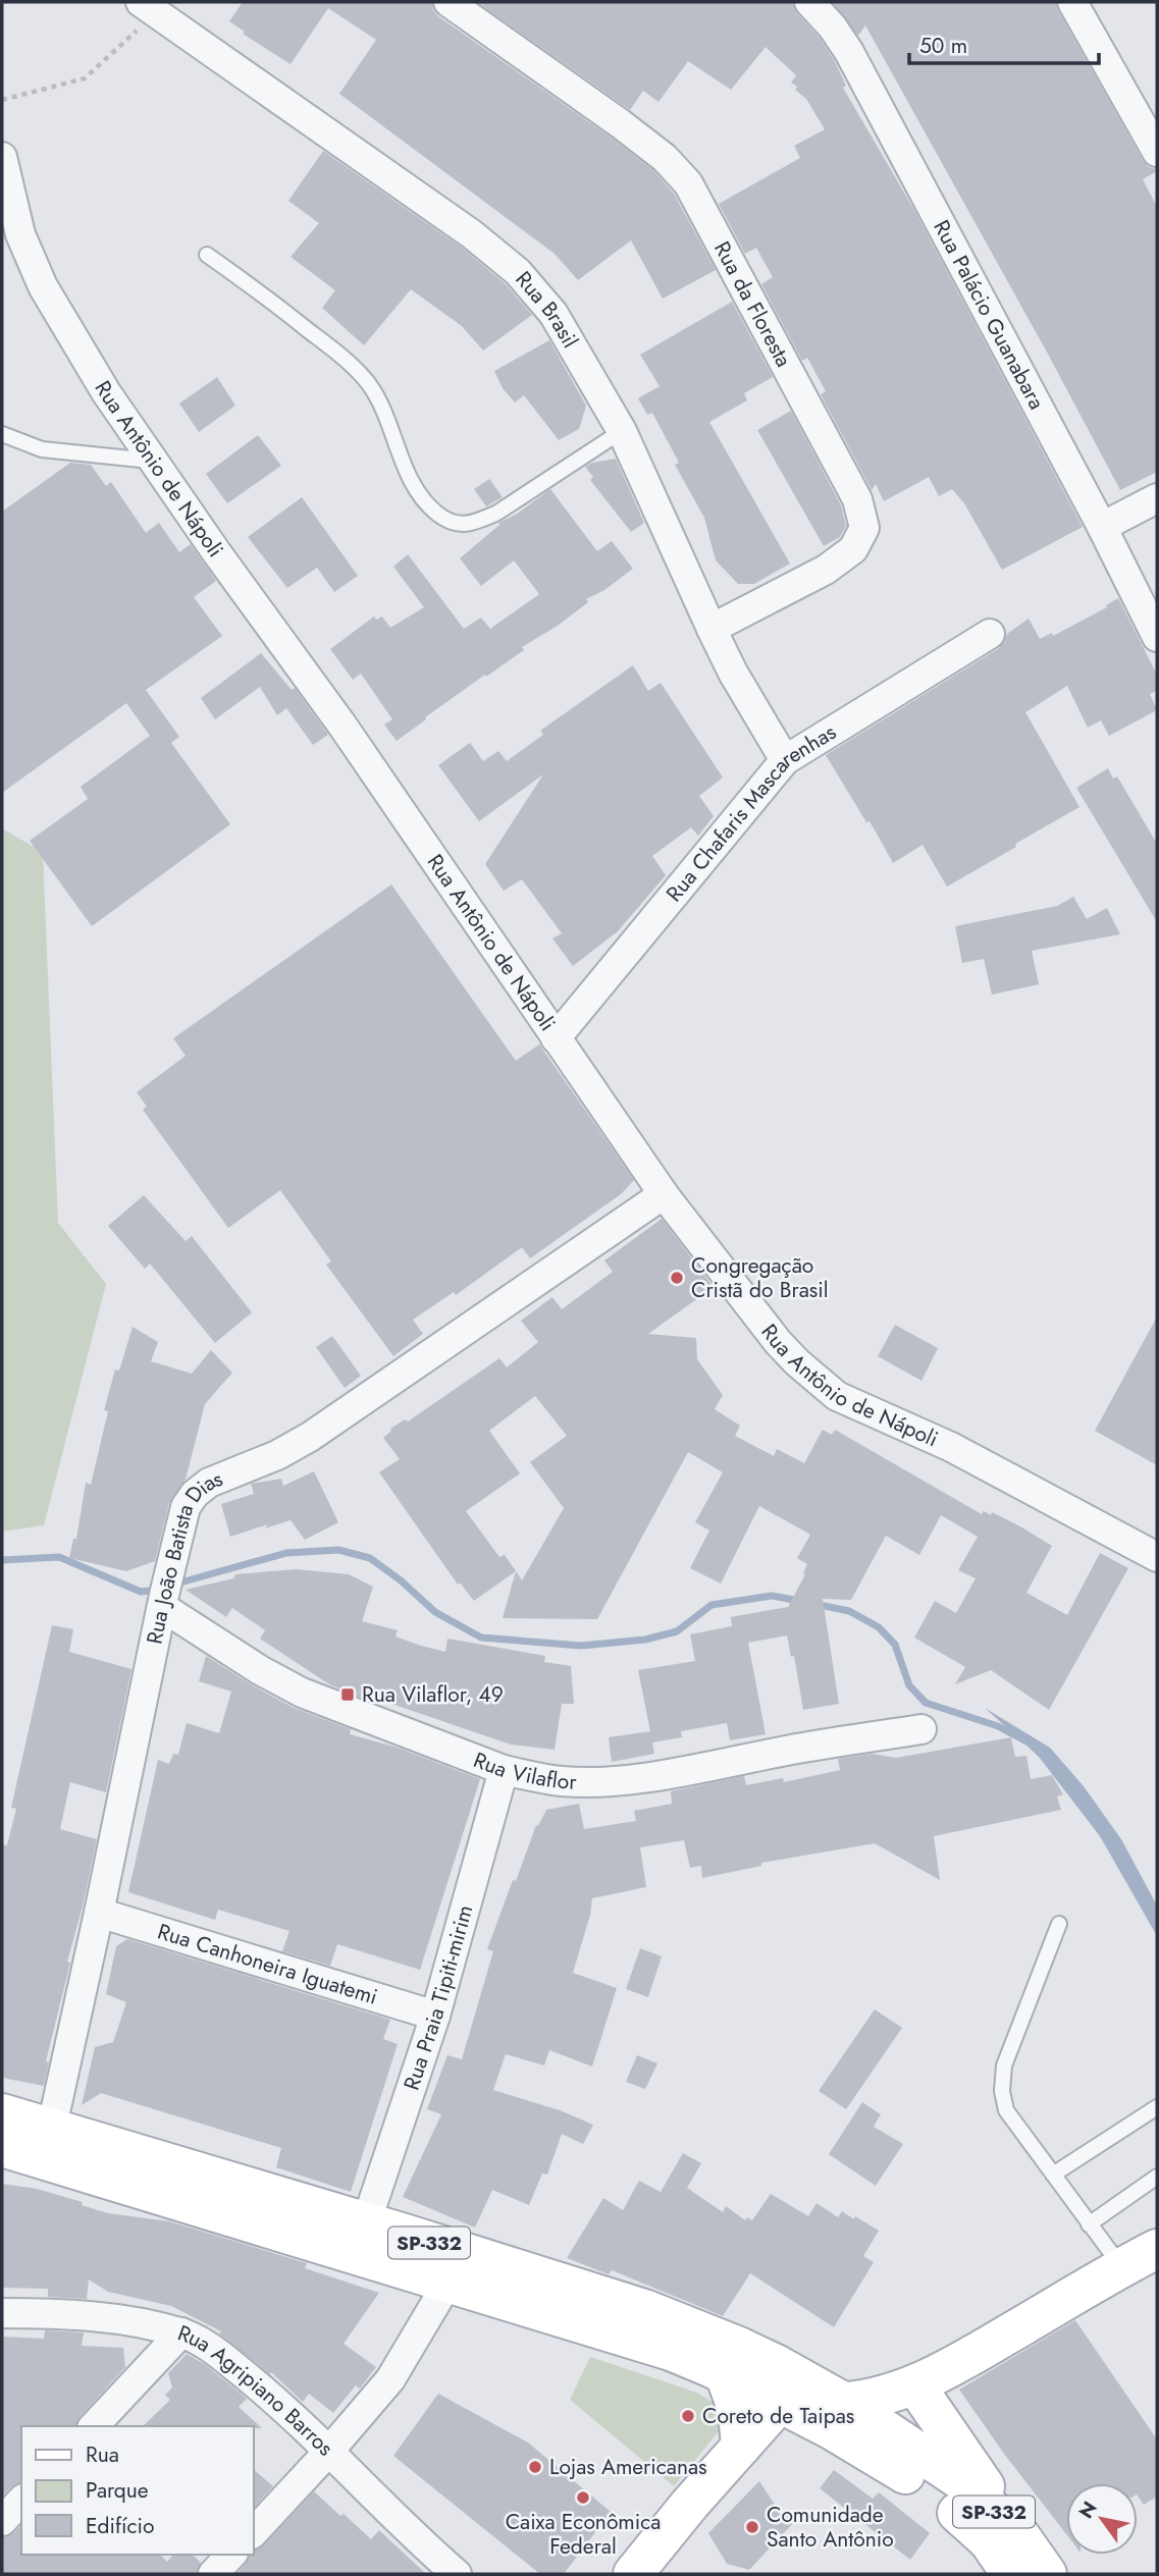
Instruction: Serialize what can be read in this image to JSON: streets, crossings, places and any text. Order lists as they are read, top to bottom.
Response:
{
  "streets": {
    "main road": ["SP-332"],
    "street": [
      "Rua da Floresta",
      "Rua Brasil",
      "Rua Palácio Guanabara",
      "Rua Antônio de Nápoli",
      "Rua Chafaris Mascarenhas",
      "Rua João Batista Dias",
      "Rua Vilaflor",
      "Rua Canhoneira Iguatemi",
      "Rua Praia Tipiti-mirim",
      "Rua Agripiano Barros"
    ]
  },
  "crossings": [
    ["Rua da Floresta", "Rua Brasil"],
    ["Rua Brasil", "Rua Chafaris Mascarenhas"],
    ["Rua Antônio de Nápoli", "Rua Chafaris Mascarenhas"],
    ["Rua Antônio de Nápoli", "Rua João Batista Dias"],
    ["Rua João Batista Dias", "Rua Vilaflor"],
    ["Rua João Batista Dias", "Rua Canhoneira Iguatemi"],
    ["Rua João Batista Dias", "SP-332"],
    ["Rua Vilaflor", "Rua Praia Tipiti-mirim"],
    ["Rua Canhoneira Iguatemi", "Rua Praia Tipiti-mirim"],
    ["Rua Praia Tipiti-mirim", "SP-332"]
  ],
  "places": {
    "other": [
      "Congregação Cristã do Brasil",
      "Coreto de Taipas",
      "Lojas Americanas",
      "Caixa Econômica Federal",
      "Comunidade Santo Antônio"
    ],
    "transit": ["Rua Vilaflor, 49"]
  },
  "legend": ["Rua", "Parque", "Edifício"],
  "scale_bar": "50 m",
  "north": "top left"
}
